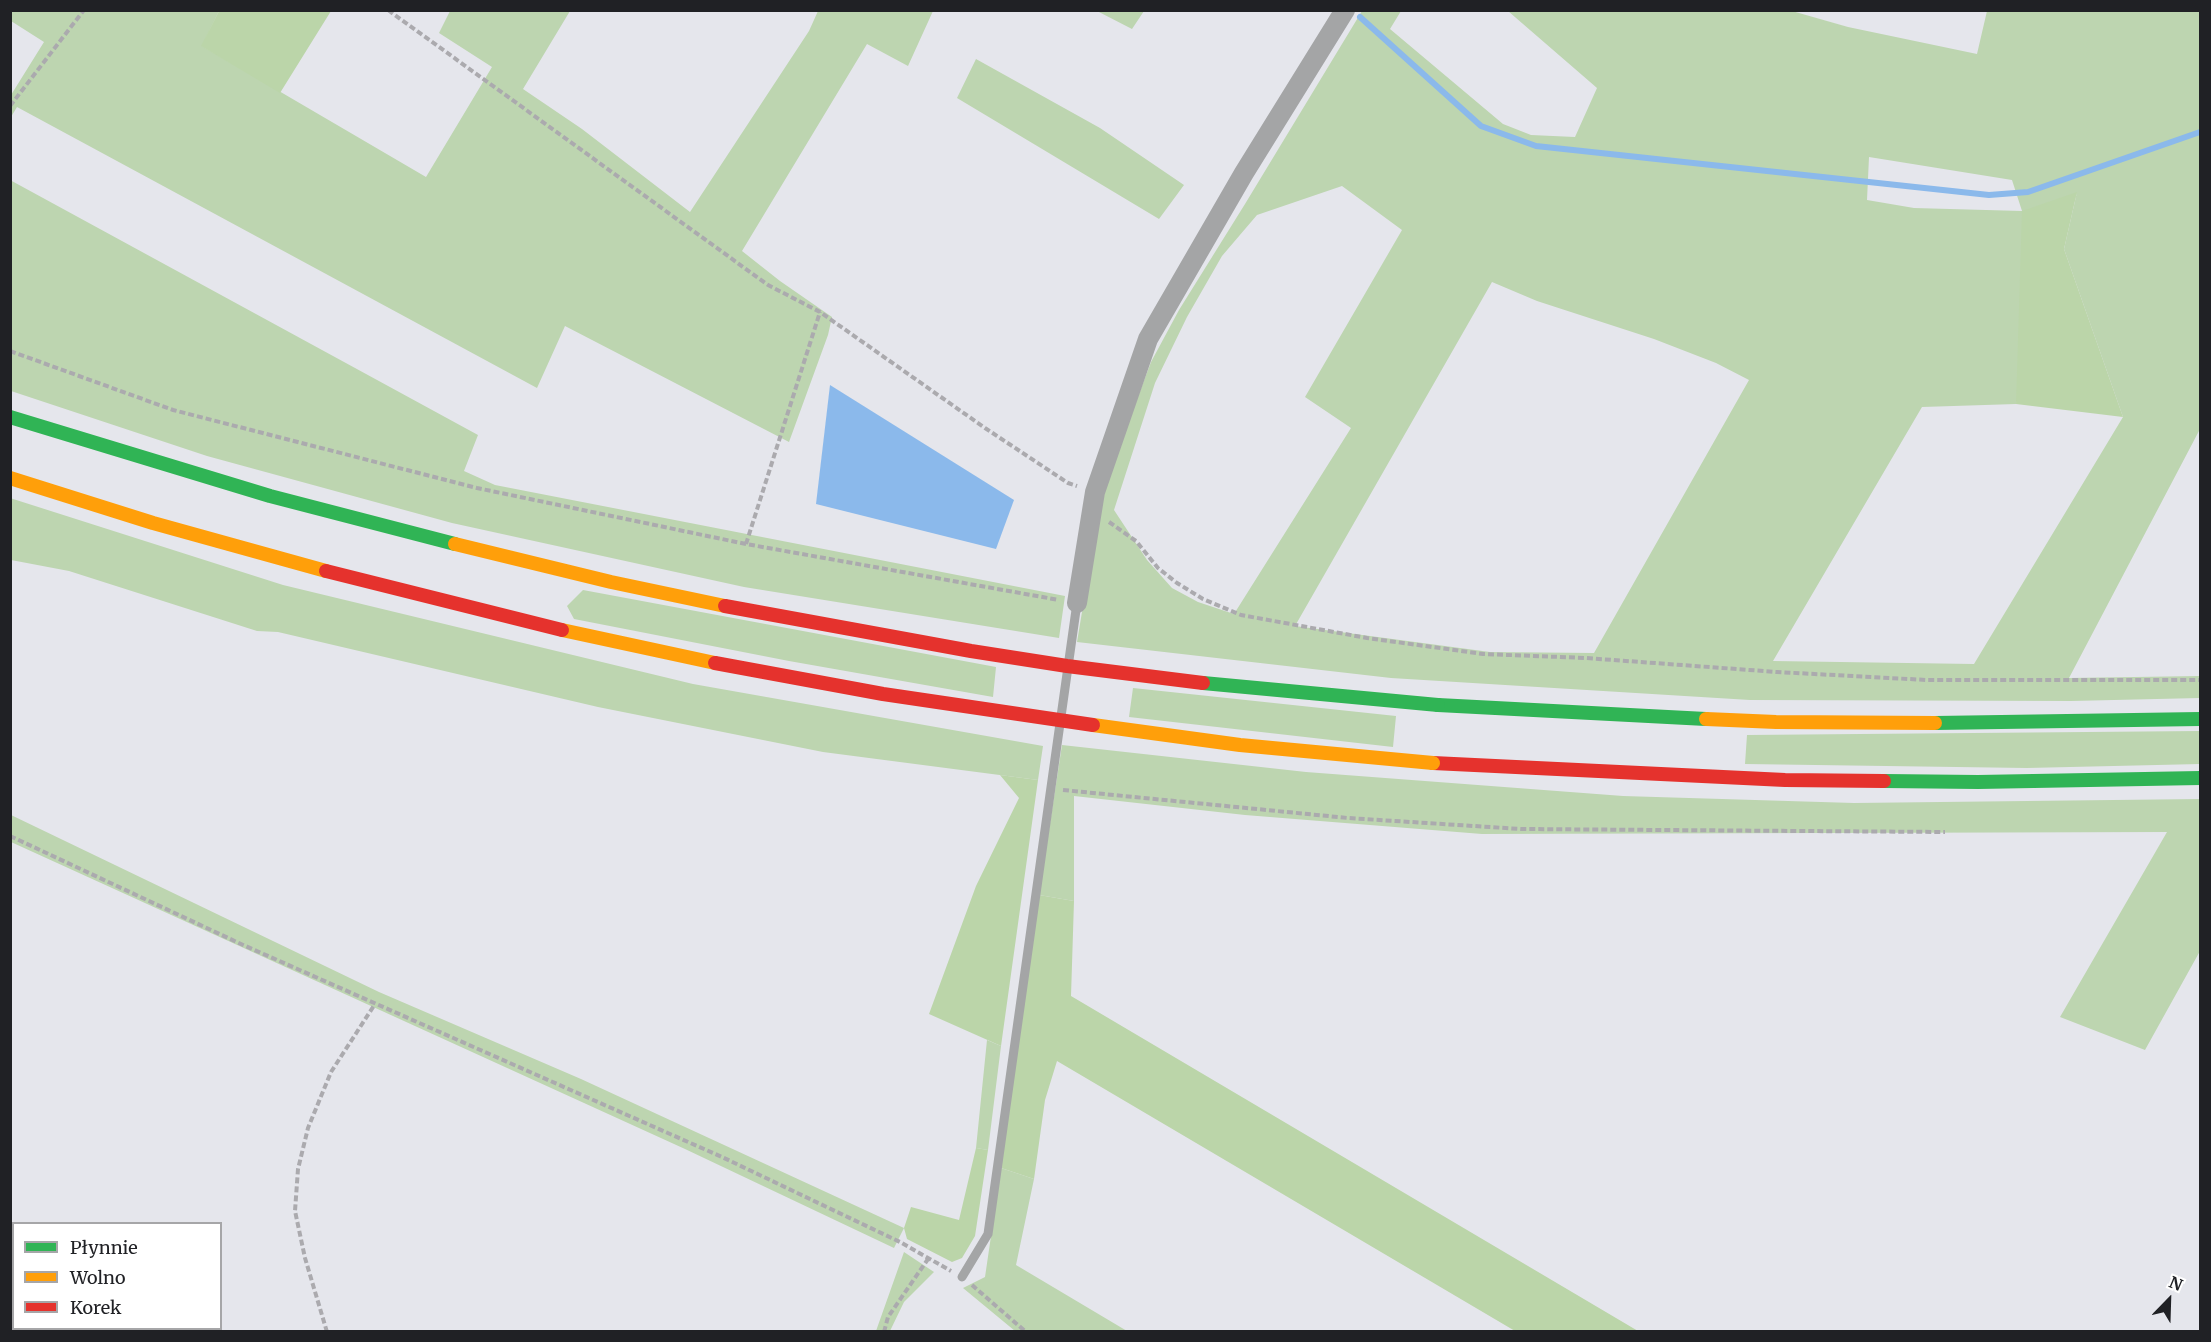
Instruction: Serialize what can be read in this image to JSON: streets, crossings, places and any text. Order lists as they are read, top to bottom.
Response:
{
  "legend": ["Płynnie", "Wolno", "Korek"],
  "north": "top right"
}
